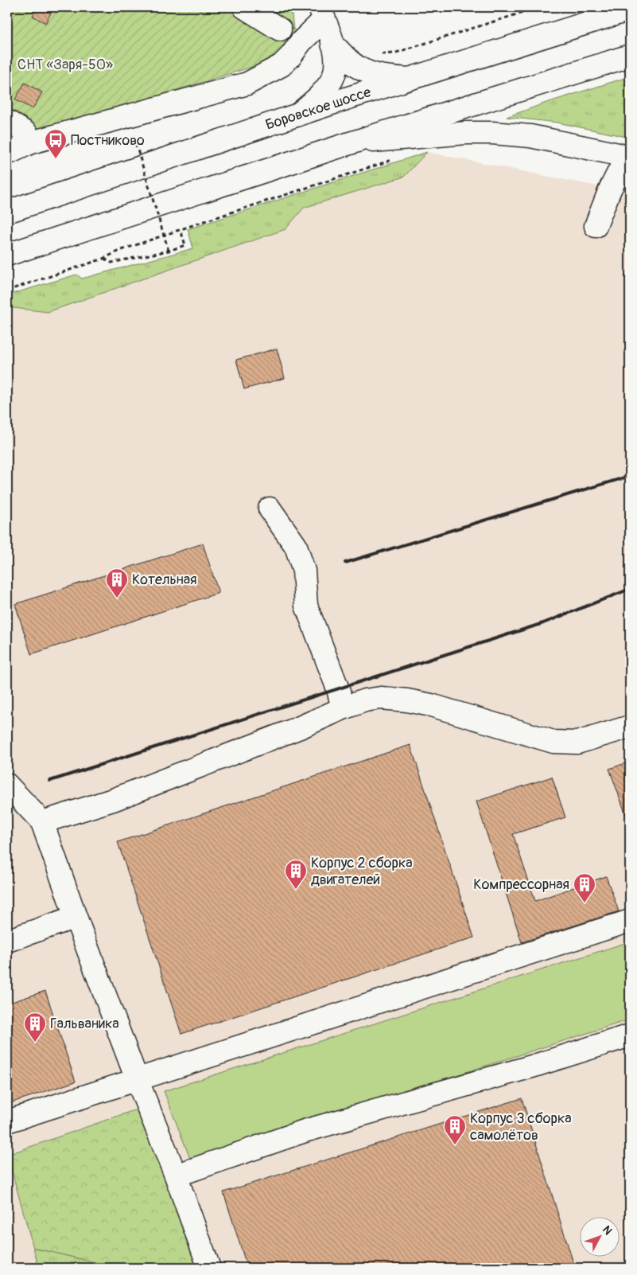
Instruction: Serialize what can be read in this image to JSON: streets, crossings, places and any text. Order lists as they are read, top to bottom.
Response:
{
  "streets": {
    "main road": ["Боровское шоссе"]
  },
  "parks": ["СНТ «Заря-50»"],
  "places": {
    "bus stop": ["Постниково"],
    "building": [
      "Котельная",
      "Корпус 2 сборка двигателей",
      "Компрессорная",
      "Гальваника",
      "Корпус 3 сборка самолётов"
    ]
  },
  "north": "top right"
}
